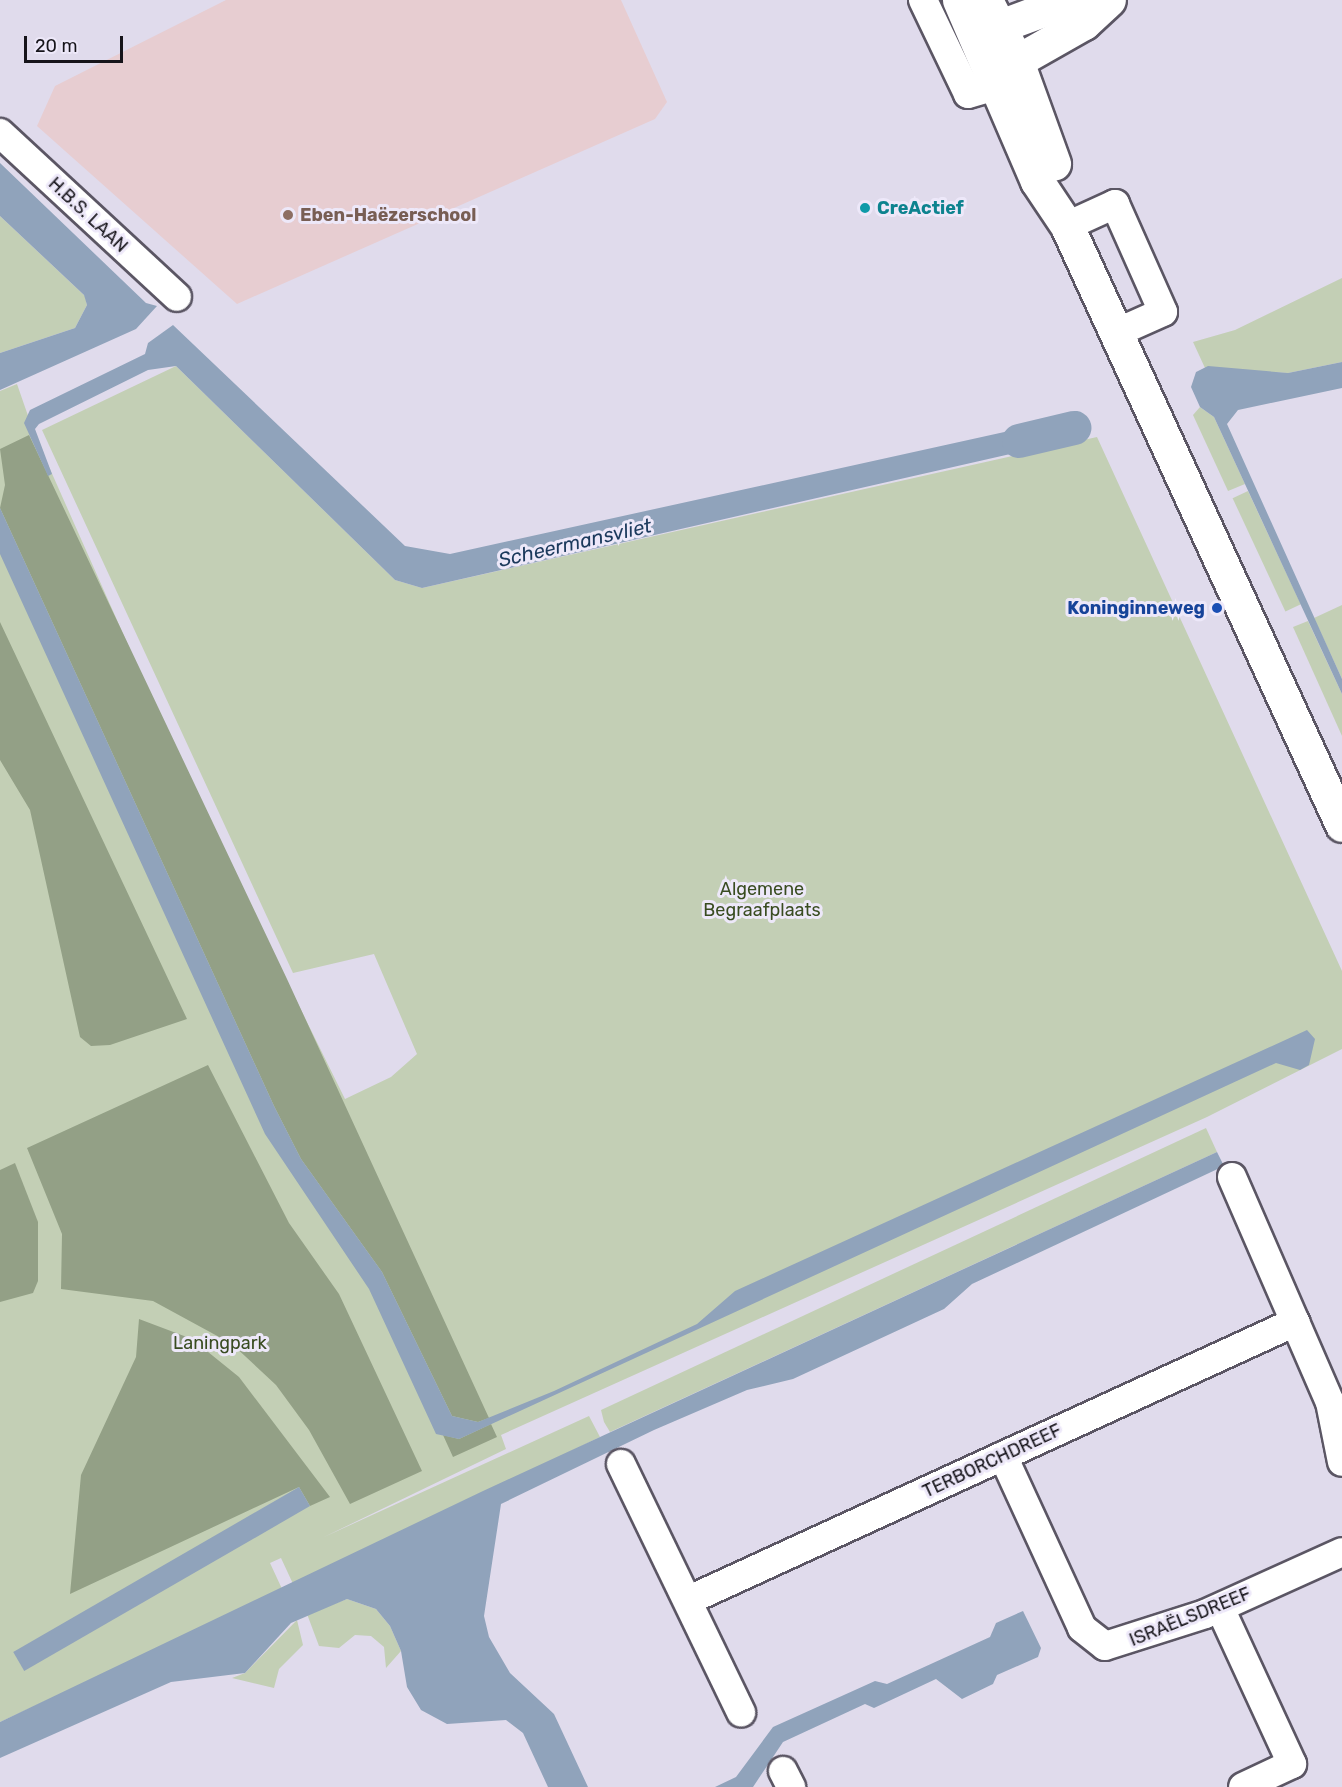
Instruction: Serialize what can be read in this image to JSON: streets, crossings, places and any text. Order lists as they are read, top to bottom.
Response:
{
  "streets": {
    "street": ["H.B.S. LAAN", "TERBORCHDREEF", "ISRAËLSDREEF"]
  },
  "crossings": [
    ["TERBORCHDREEF", "ISRAËLSDREEF"]
  ],
  "water": ["Scheermansvliet"],
  "parks": ["Algemene Begraafplaats", "Laningpark"],
  "places": ["CreActief", "Eben-Haëzerschool", "Koninginneweg"],
  "scale_bar": "20 m"
}
